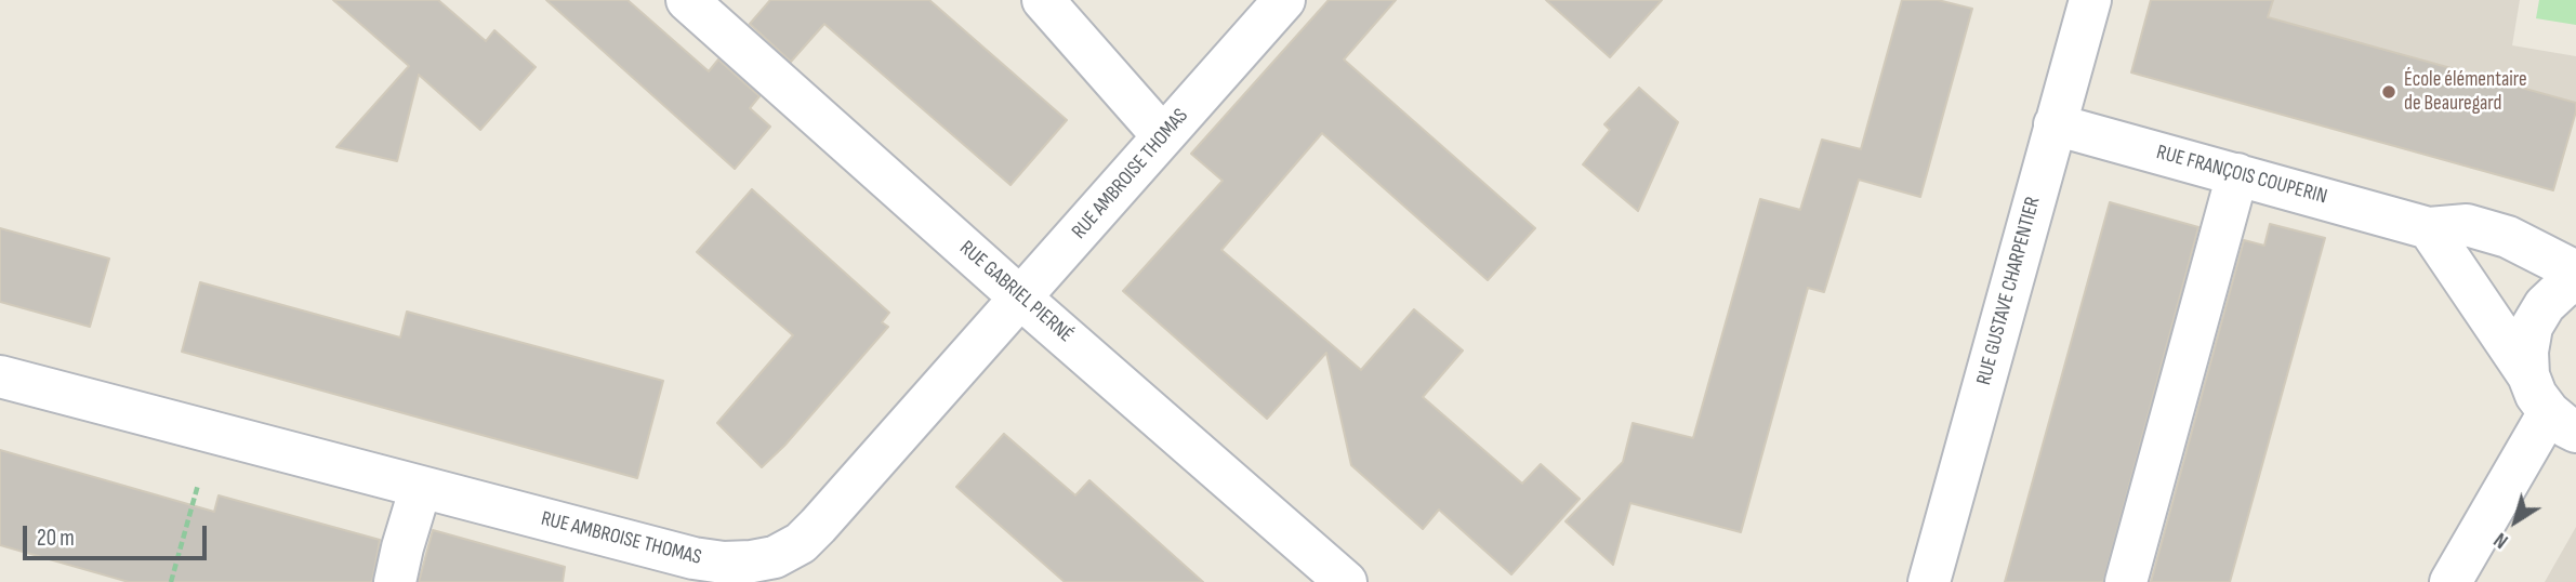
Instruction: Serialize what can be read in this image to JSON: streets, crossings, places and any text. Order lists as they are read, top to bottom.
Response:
{
  "streets": {
    "street": [
      "RUE AMBROISE THOMAS",
      "RUE FRANÇOIS COUPERIN",
      "RUE GUSTAVE CHARPENTIER",
      "RUE GABRIEL PIERNÉ"
    ]
  },
  "crossings": [
    ["RUE AMBROISE THOMAS", "RUE GABRIEL PIERNÉ"],
    ["RUE FRANÇOIS COUPERIN", "RUE GUSTAVE CHARPENTIER"]
  ],
  "places": ["École élémentaire de Beauregard"],
  "scale_bar": "20 m",
  "north": "bottom left"
}
